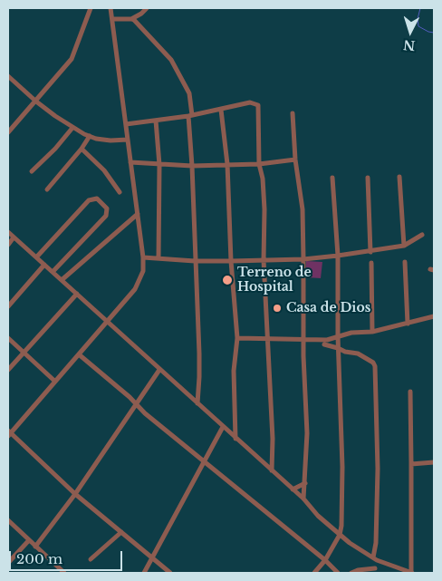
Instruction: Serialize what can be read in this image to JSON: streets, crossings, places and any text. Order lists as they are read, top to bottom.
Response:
{
  "places": ["Terreno de Hospital", "Casa de Dios"],
  "scale_bar": "200 m",
  "north": "bottom"
}
